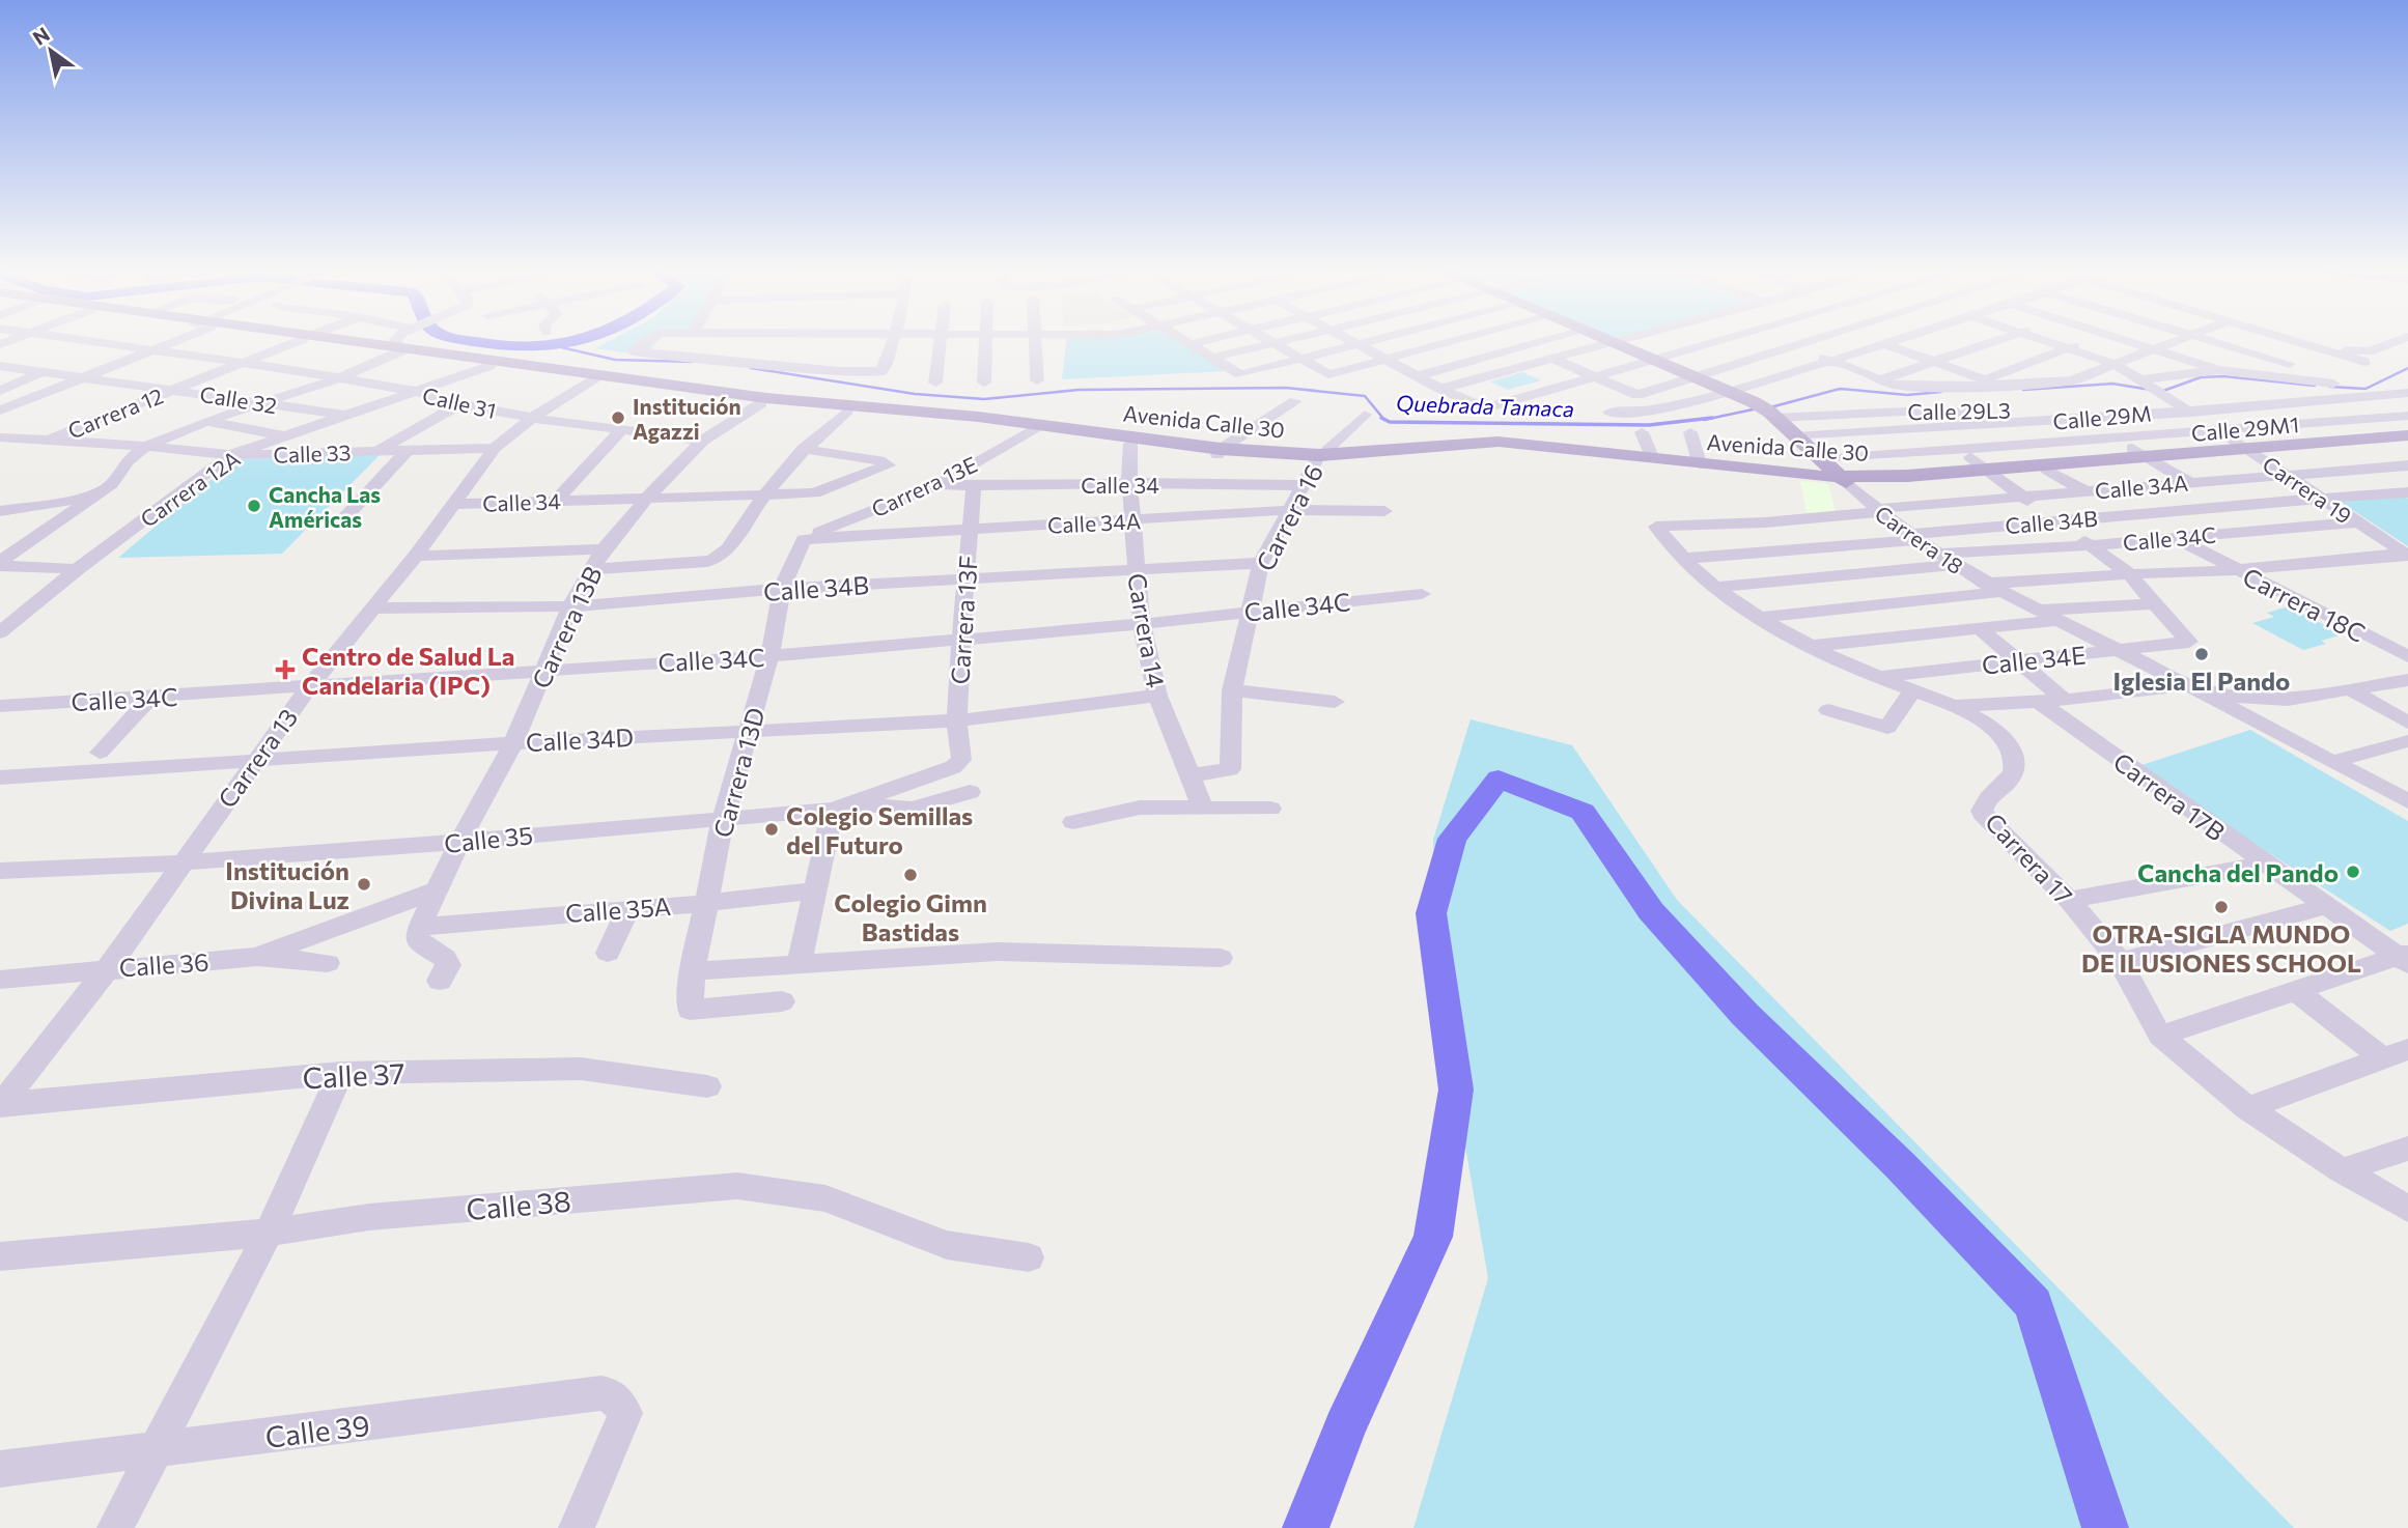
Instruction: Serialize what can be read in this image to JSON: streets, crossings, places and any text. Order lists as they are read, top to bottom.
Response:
{
  "streets": {
    "main road": ["Avenida Calle 30", "Carrera 18"],
    "street": [
      "Calle 32",
      "Calle 31",
      "Calle 29L3",
      "Carrera 12",
      "Calle 29M",
      "Calle 29M1",
      "Calle 33",
      "Calle 34",
      "Carrera 13E",
      "Calle 34A",
      "Carrera 12A",
      "Carrera 19",
      "Carrera 16",
      "Calle 34B",
      "Calle 34C",
      "Carrera 18C",
      "Carrera 13F",
      "Carrera 13B",
      "Carrera 14",
      "Calle 34E",
      "Calle 34D",
      "Carrera 13",
      "Carrera 13D",
      "Carrera 17B",
      "Calle 35",
      "Carrera 17",
      "Calle 35A",
      "Calle 36",
      "Calle 37",
      "Calle 38",
      "Calle 39"
    ]
  },
  "crossings": [
    ["Calle 32", "Carrera 12"],
    ["Calle 32", "Carrera 12A"],
    ["Calle 31", "Carrera 12"],
    ["Calle 31", "Carrera 12A"],
    ["Calle 31", "Carrera 13B"],
    ["Calle 31", "Carrera 13"],
    ["Calle 29L3", "Calle 29M"],
    ["Calle 29L3", "Carrera 19"],
    ["Calle 29L3", "Carrera 18"],
    ["Carrera 12", "Calle 33"],
    ["Calle 29M", "Carrera 19"],
    ["Calle 29M", "Carrera 18"],
    ["Avenida Calle 30", "Carrera 13E"],
    ["Avenida Calle 30", "Carrera 12A"],
    ["Avenida Calle 30", "Carrera 19"],
    ["Avenida Calle 30", "Carrera 16"],
    ["Avenida Calle 30", "Carrera 18"],
    ["Avenida Calle 30", "Carrera 18C"],
    ["Avenida Calle 30", "Carrera 13B"],
    ["Avenida Calle 30", "Carrera 14"],
    ["Avenida Calle 30", "Carrera 13"],
    ["Calle 29M1", "Carrera 19"],
    ["Calle 29M1", "Carrera 18"],
    ["Calle 33", "Carrera 12A"],
    ["Calle 33", "Carrera 13"],
    ["Calle 34", "Carrera 13E"],
    ["Calle 34", "Carrera 16"],
    ["Calle 34", "Carrera 13F"],
    ["Calle 34", "Carrera 13B"],
    ["Calle 34", "Carrera 14"],
    ["Calle 34", "Carrera 13"],
    ["Carrera 13E", "Calle 34A"],
    ["Carrera 13E", "Carrera 13D"],
    ["Calle 34A", "Carrera 19"],
    ["Calle 34A", "Carrera 16"],
    ["Calle 34A", "Carrera 18"],
    ["Calle 34A", "Carrera 18C"],
    ["Calle 34A", "Carrera 13F"],
    ["Calle 34A", "Carrera 14"],
    ["Calle 34A", "Carrera 13D"],
    ["Carrera 19", "Calle 34B"],
    ["Carrera 19", "Calle 34C"],
    ["Carrera 16", "Calle 34B"],
    ["Carrera 16", "Calle 34C"],
    ["Carrera 16", "Carrera 14"],
    ["Calle 34B", "Carrera 18"],
    ["Calle 34B", "Carrera 18C"],
    ["Calle 34B", "Carrera 13F"],
    ["Calle 34B", "Carrera 13B"],
    ["Calle 34B", "Carrera 14"],
    ["Calle 34B", "Carrera 13"],
    ["Calle 34B", "Carrera 13D"],
    ["Calle 34B", "Carrera 17"],
    ["Calle 34C", "Carrera 18"],
    ["Calle 34C", "Carrera 18C"],
    ["Calle 34C", "Carrera 13F"],
    ["Calle 34C", "Carrera 13B"],
    ["Calle 34C", "Carrera 14"],
    ["Calle 34C", "Carrera 13"],
    ["Calle 34C", "Carrera 13D"],
    ["Calle 34C", "Carrera 17"],
    ["Carrera 18", "Calle 34E"],
    ["Carrera 13F", "Calle 34D"],
    ["Carrera 13F", "Calle 35"],
    ["Carrera 13B", "Calle 34D"],
    ["Carrera 13B", "Calle 35"],
    ["Carrera 13B", "Calle 35A"],
    ["Carrera 14", "Calle 34D"],
    ["Calle 34E", "Carrera 17"],
    ["Calle 34D", "Carrera 13"],
    ["Calle 34D", "Carrera 13D"],
    ["Carrera 13", "Calle 35"],
    ["Carrera 13", "Calle 36"],
    ["Carrera 13", "Calle 37"],
    ["Carrera 13D", "Calle 35"],
    ["Carrera 13D", "Calle 35A"]
  ],
  "water": ["Quebrada Tamaca"],
  "places": {
    "other": [
      "Institución Agazzi",
      "Cancha Las Américas",
      "Iglesia El Pando",
      "Colegio Semillas del Futuro",
      "Cancha del Pando",
      "Colegio Gimn Bastidas",
      "Institución Divina Luz",
      "OTRA-SIGLA MUNDO DE ILUSIONES SCHOOL"
    ],
    "health": ["Centro de Salud La Candelaria (IPC)"]
  },
  "north": "top left"
}
